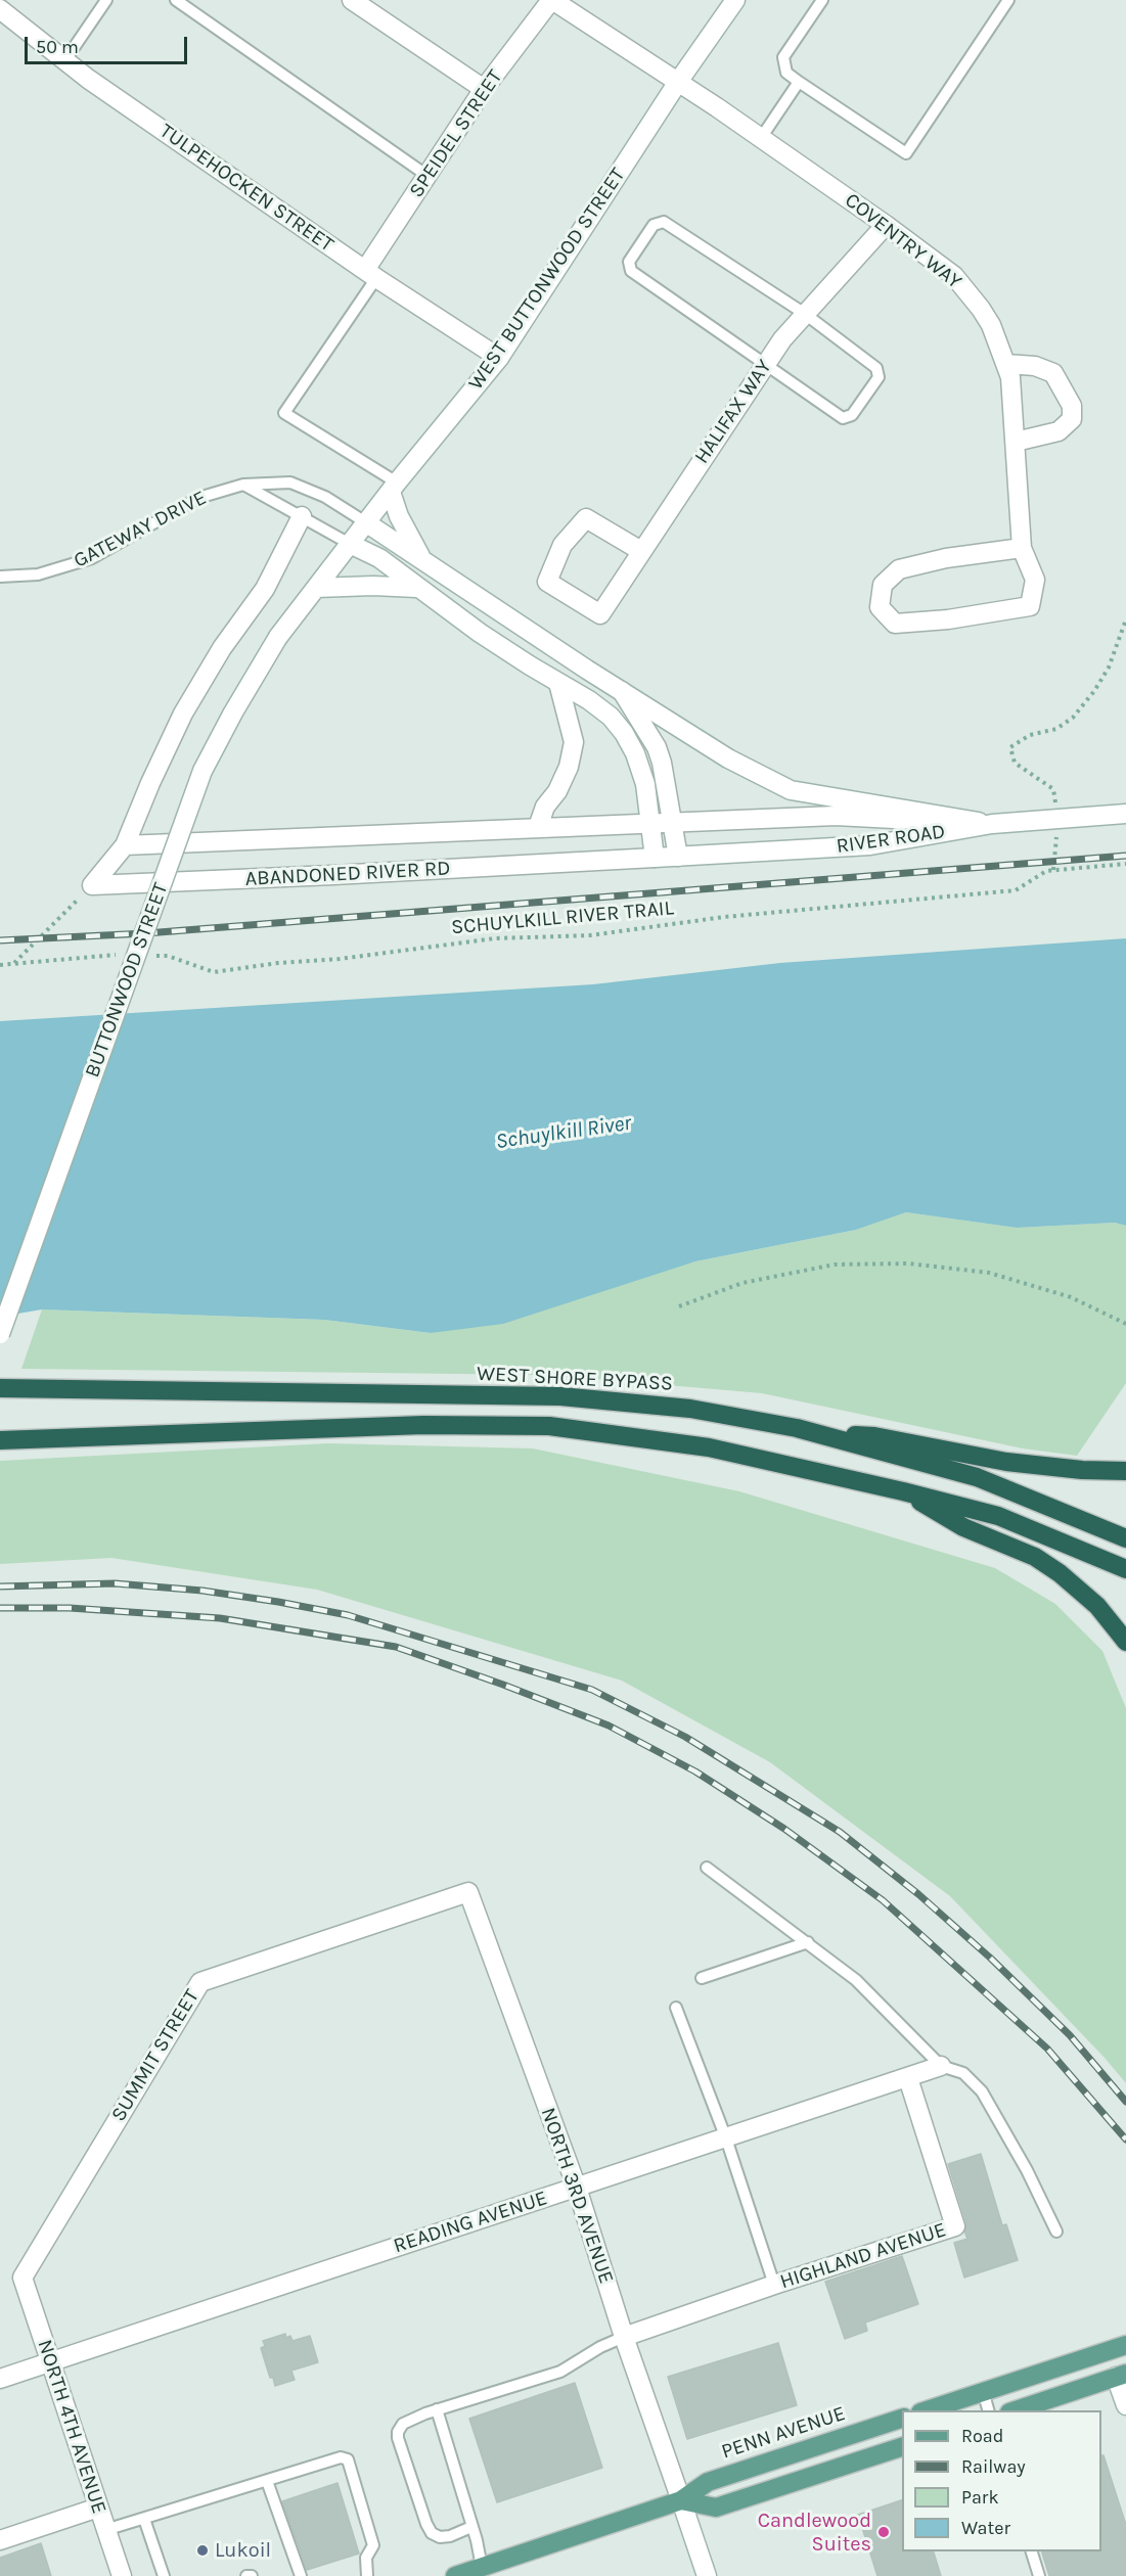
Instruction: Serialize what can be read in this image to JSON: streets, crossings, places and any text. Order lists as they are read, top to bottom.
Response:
{
  "streets": {
    "highway": ["WEST SHORE BYPASS"],
    "main road": ["PENN AVENUE"],
    "street": [
      "SPEIDEL STREET",
      "TULPEHOCKEN STREET",
      "COVENTRY WAY",
      "WEST BUTTONWOOD STREET",
      "HALIFAX WAY",
      "RIVER ROAD",
      "ABANDONED RIVER RD",
      "BUTTONWOOD STREET",
      "SUMMIT STREET",
      "NORTH 3RD AVENUE",
      "READING AVENUE",
      "HIGHLAND AVENUE",
      "NORTH 4TH AVENUE"
    ],
    "lane": ["GATEWAY DRIVE"],
    "path": ["SCHUYLKILL RIVER TRAIL"]
  },
  "crossings": [
    ["SPEIDEL STREET", "TULPEHOCKEN STREET"],
    ["SPEIDEL STREET", "COVENTRY WAY"],
    ["TULPEHOCKEN STREET", "WEST BUTTONWOOD STREET"],
    ["COVENTRY WAY", "WEST BUTTONWOOD STREET"],
    ["COVENTRY WAY", "HALIFAX WAY"],
    ["WEST BUTTONWOOD STREET", "GATEWAY DRIVE"],
    ["WEST BUTTONWOOD STREET", "BUTTONWOOD STREET"],
    ["RIVER ROAD", "ABANDONED RIVER RD"],
    ["SUMMIT STREET", "NORTH 3RD AVENUE"],
    ["SUMMIT STREET", "NORTH 4TH AVENUE"],
    ["NORTH 3RD AVENUE", "READING AVENUE"],
    ["NORTH 3RD AVENUE", "HIGHLAND AVENUE"],
    ["NORTH 3RD AVENUE", "PENN AVENUE"],
    ["READING AVENUE", "HIGHLAND AVENUE"],
    ["READING AVENUE", "NORTH 4TH AVENUE"]
  ],
  "water": ["Schuylkill River"],
  "places": ["Candlewood Suites", "Lukoil"],
  "legend": [
    "Road",
    "Railway",
    "Park",
    "Water"
  ],
  "scale_bar": "50 m"
}
